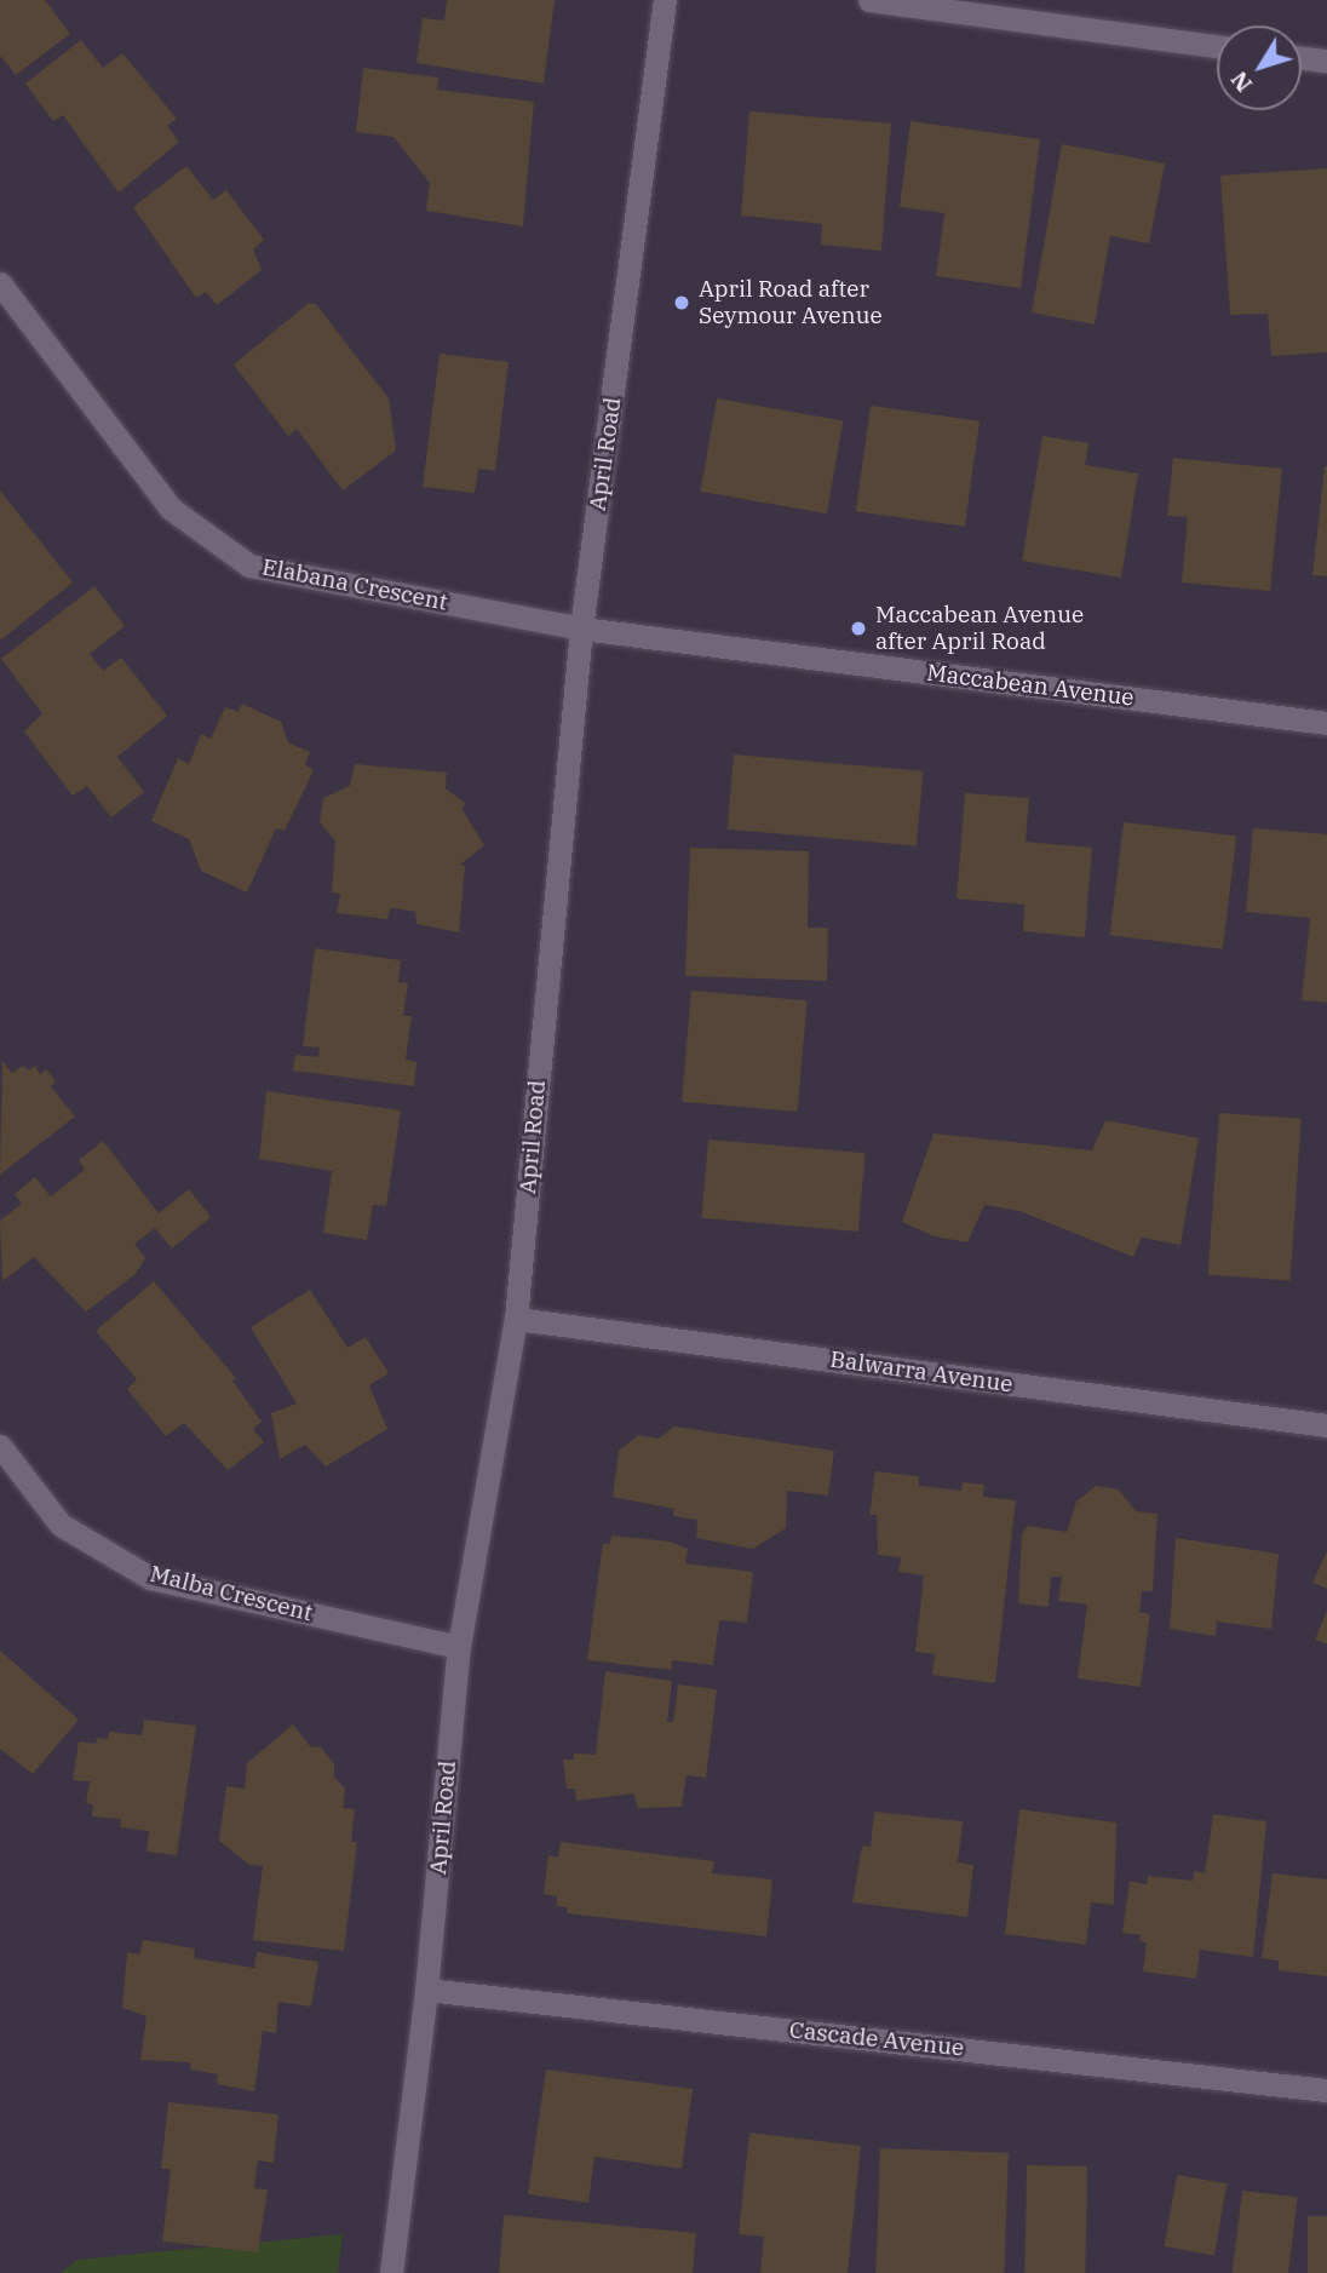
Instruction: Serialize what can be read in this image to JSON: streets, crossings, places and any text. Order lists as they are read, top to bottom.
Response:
{
  "streets": {
    "street": [
      "April Road",
      "Elabana Crescent",
      "Maccabean Avenue",
      "Balwarra Avenue",
      "Malba Crescent",
      "Cascade Avenue"
    ]
  },
  "crossings": [
    ["April Road", "Elabana Crescent"],
    ["April Road", "Maccabean Avenue"],
    ["April Road", "Balwarra Avenue"],
    ["April Road", "Malba Crescent"],
    ["April Road", "Cascade Avenue"],
    ["Elabana Crescent", "Maccabean Avenue"]
  ],
  "places": ["April Road after Seymour Avenue", "Maccabean Avenue after April Road"],
  "north": "bottom left"
}
